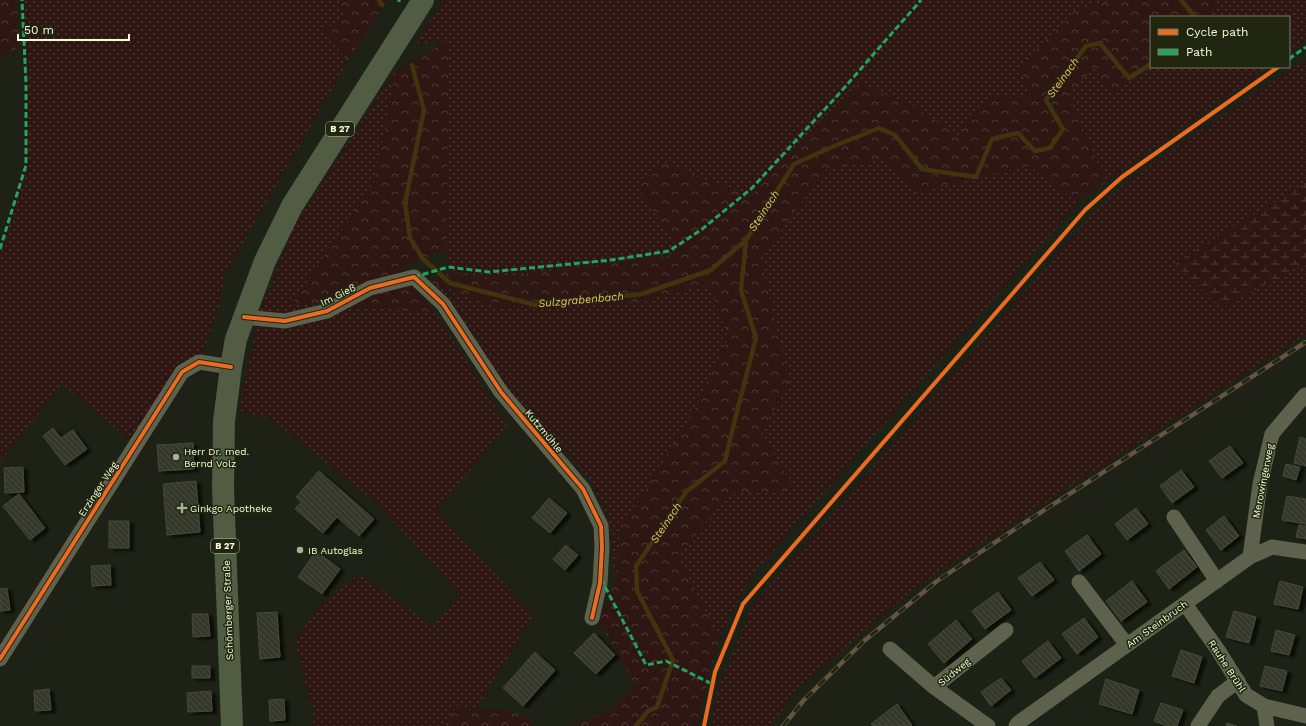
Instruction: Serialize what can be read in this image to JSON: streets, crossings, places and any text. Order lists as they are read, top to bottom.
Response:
{
  "streets": {
    "main road": ["B 27", "Schömberger Straße"],
    "street": [
      "Im Gieß",
      "Kutzmühle",
      "Merowingerweg",
      "Erzinger Weg",
      "Am Steinbruch",
      "Rauhe Brühl",
      "Südweg"
    ]
  },
  "crossings": [
    ["Im Gieß", "Kutzmühle"],
    ["Im Gieß", "Schömberger Straße"],
    ["Merowingerweg", "Am Steinbruch"],
    ["Erzinger Weg", "Schömberger Straße"],
    ["Am Steinbruch", "Rauhe Brühl"]
  ],
  "water": ["Steinach", "Sulzgrabenbach"],
  "places": {
    "other": ["Herr Dr. med. Bernd Volz", "IB Autoglas"],
    "health": ["Ginkgo Apotheke"]
  },
  "legend": ["Cycle path", "Path"],
  "scale_bar": "50 m"
}
